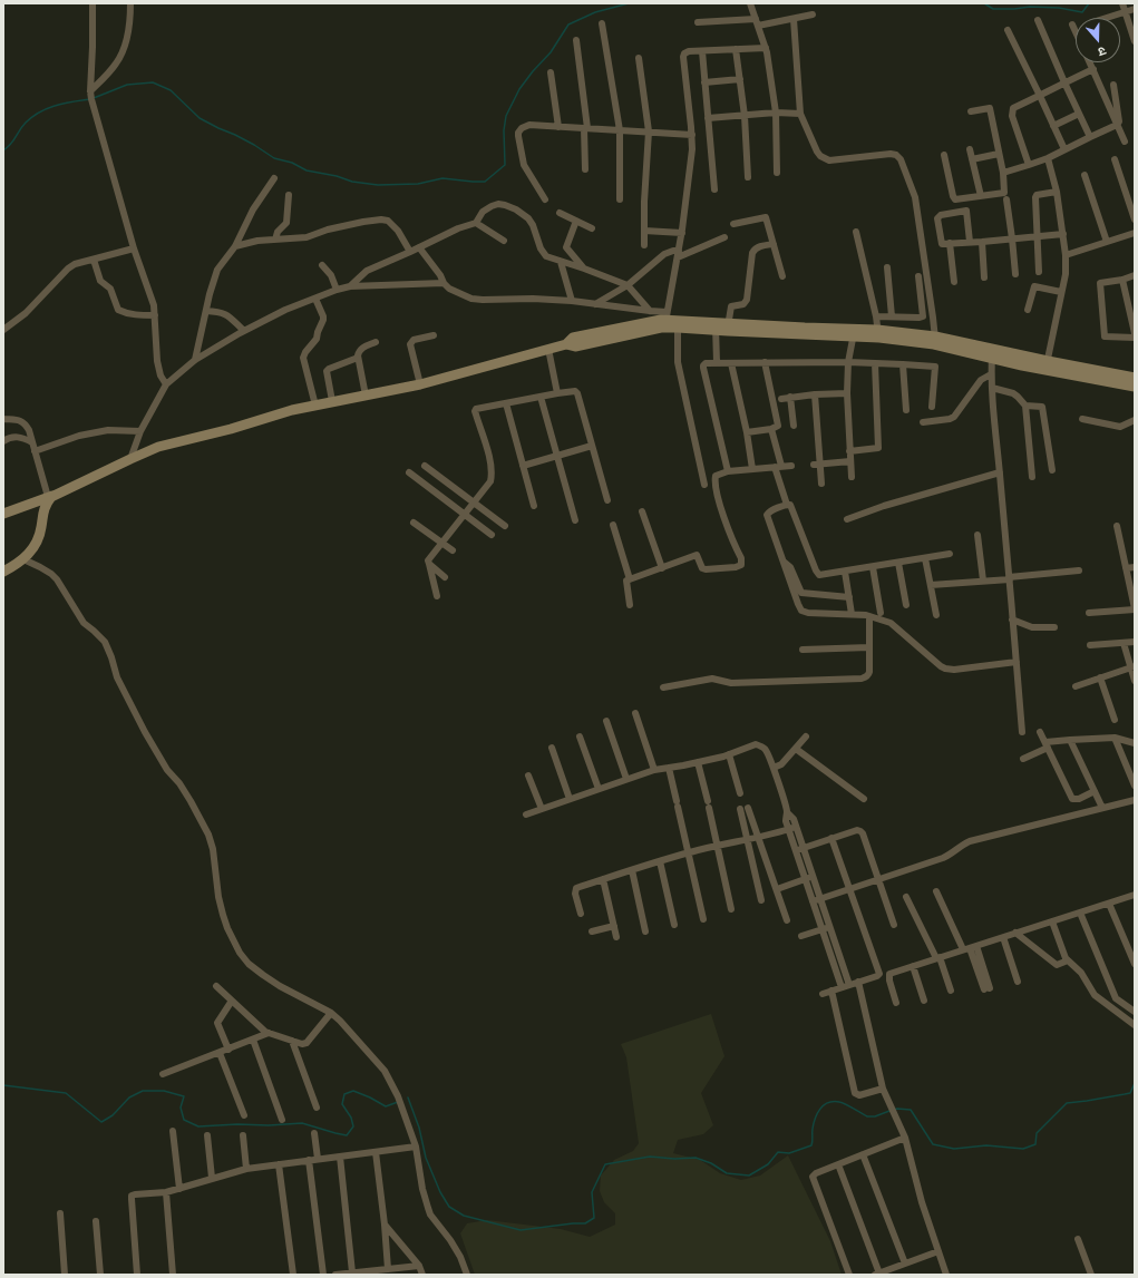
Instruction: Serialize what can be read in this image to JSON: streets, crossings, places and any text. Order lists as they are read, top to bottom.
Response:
{
  "north": "bottom"
}
